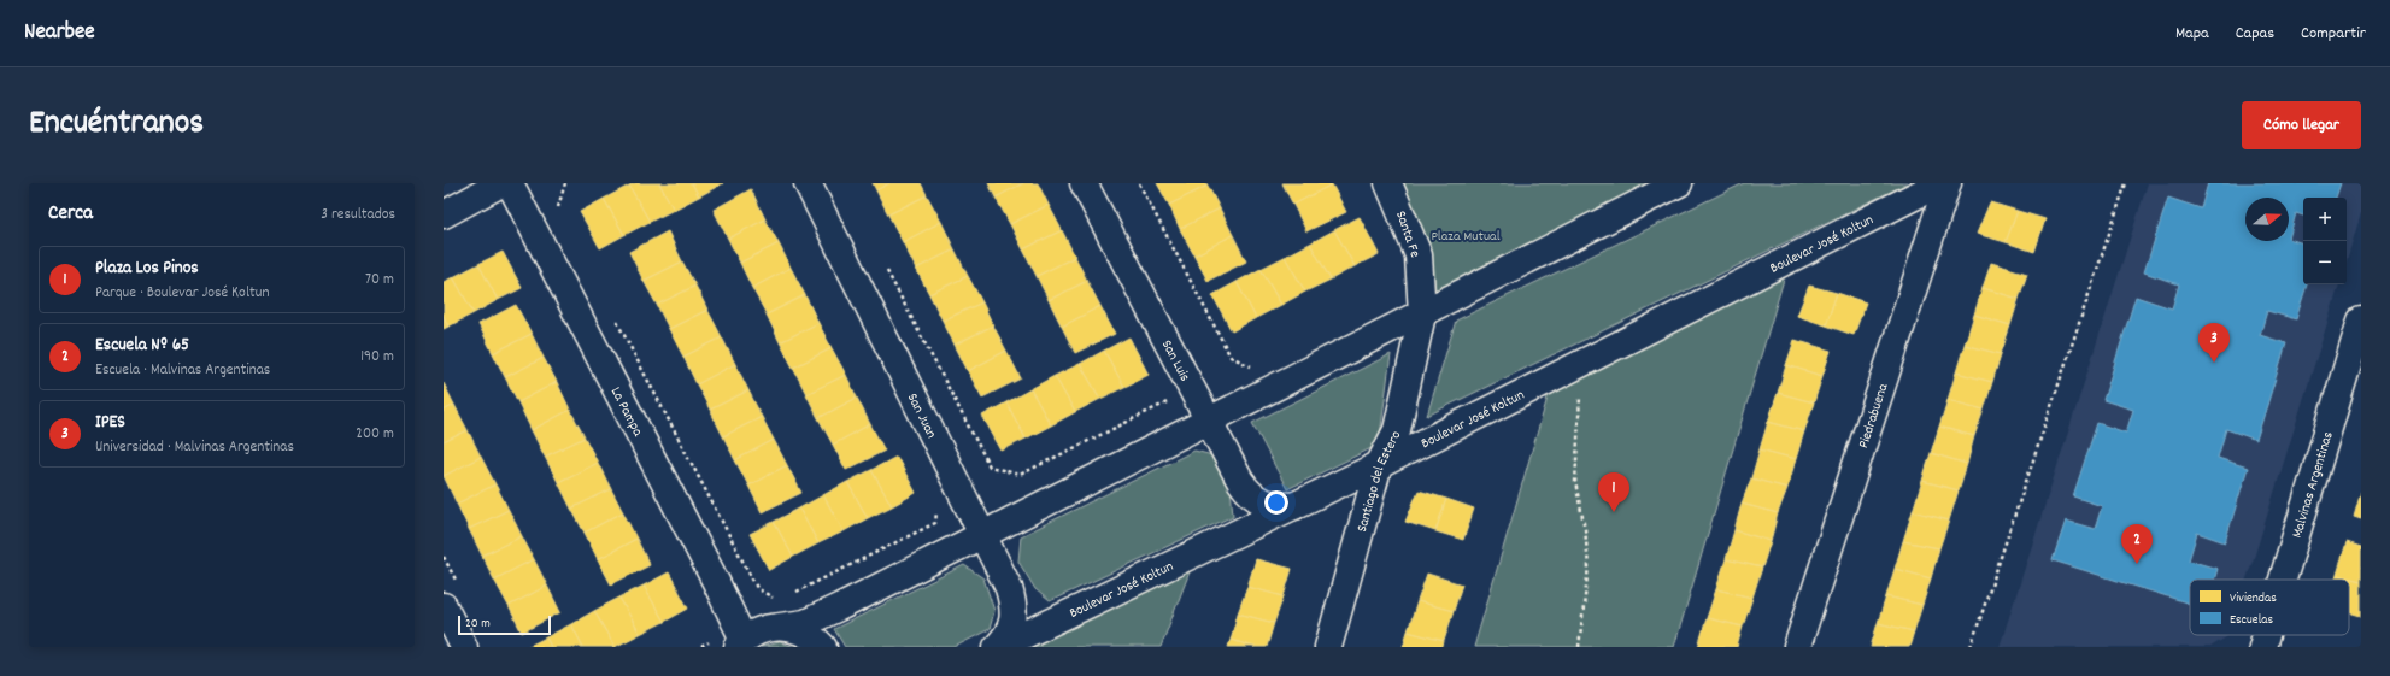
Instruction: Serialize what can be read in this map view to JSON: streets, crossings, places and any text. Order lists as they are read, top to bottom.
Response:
{
  "streets": {
    "street": [
      "Santa Fe",
      "Boulevar José Koltun",
      "San Luis",
      "La Pampa",
      "San Juan",
      "Piedrabuena",
      "Santiago del Estero",
      "Malvinas Argentinas"
    ]
  },
  "crossings": [
    ["Santa Fe", "Santiago del Estero"],
    ["Boulevar José Koltun", "San Luis"],
    ["Boulevar José Koltun", "San Juan"],
    ["Boulevar José Koltun", "Santiago del Estero"]
  ],
  "parks": ["Plaza Mutual"],
  "legend": ["Viviendas", "Escuelas"],
  "scale_bar": "20 m",
  "north": "right",
  "page": {
    "header": "Nearbee",
    "nav": ["Mapa", "Capas", "Compartir"],
    "title": "Encuéntranos",
    "buttons": "Cómo llegar",
    "heading": ["Cerca", "3 resultados"],
    "map_buttons": ["+", "−"],
    "list": [
      {
        "mark": "1",
        "name": "Plaza Los Pinos",
        "note": "Parque · Boulevar José Koltun",
        "value": "70 m"
      },
      {
        "mark": "2",
        "name": "Escuela Nº 65",
        "note": "Escuela · Malvinas Argentinas",
        "value": "190 m"
      },
      {
        "mark": "3",
        "name": "IPES",
        "note": "Universidad · Malvinas Argentinas",
        "value": "200 m"
      }
    ],
    "pins": ["3", "1", "2"],
    "scale": "20 m"
  }
}
